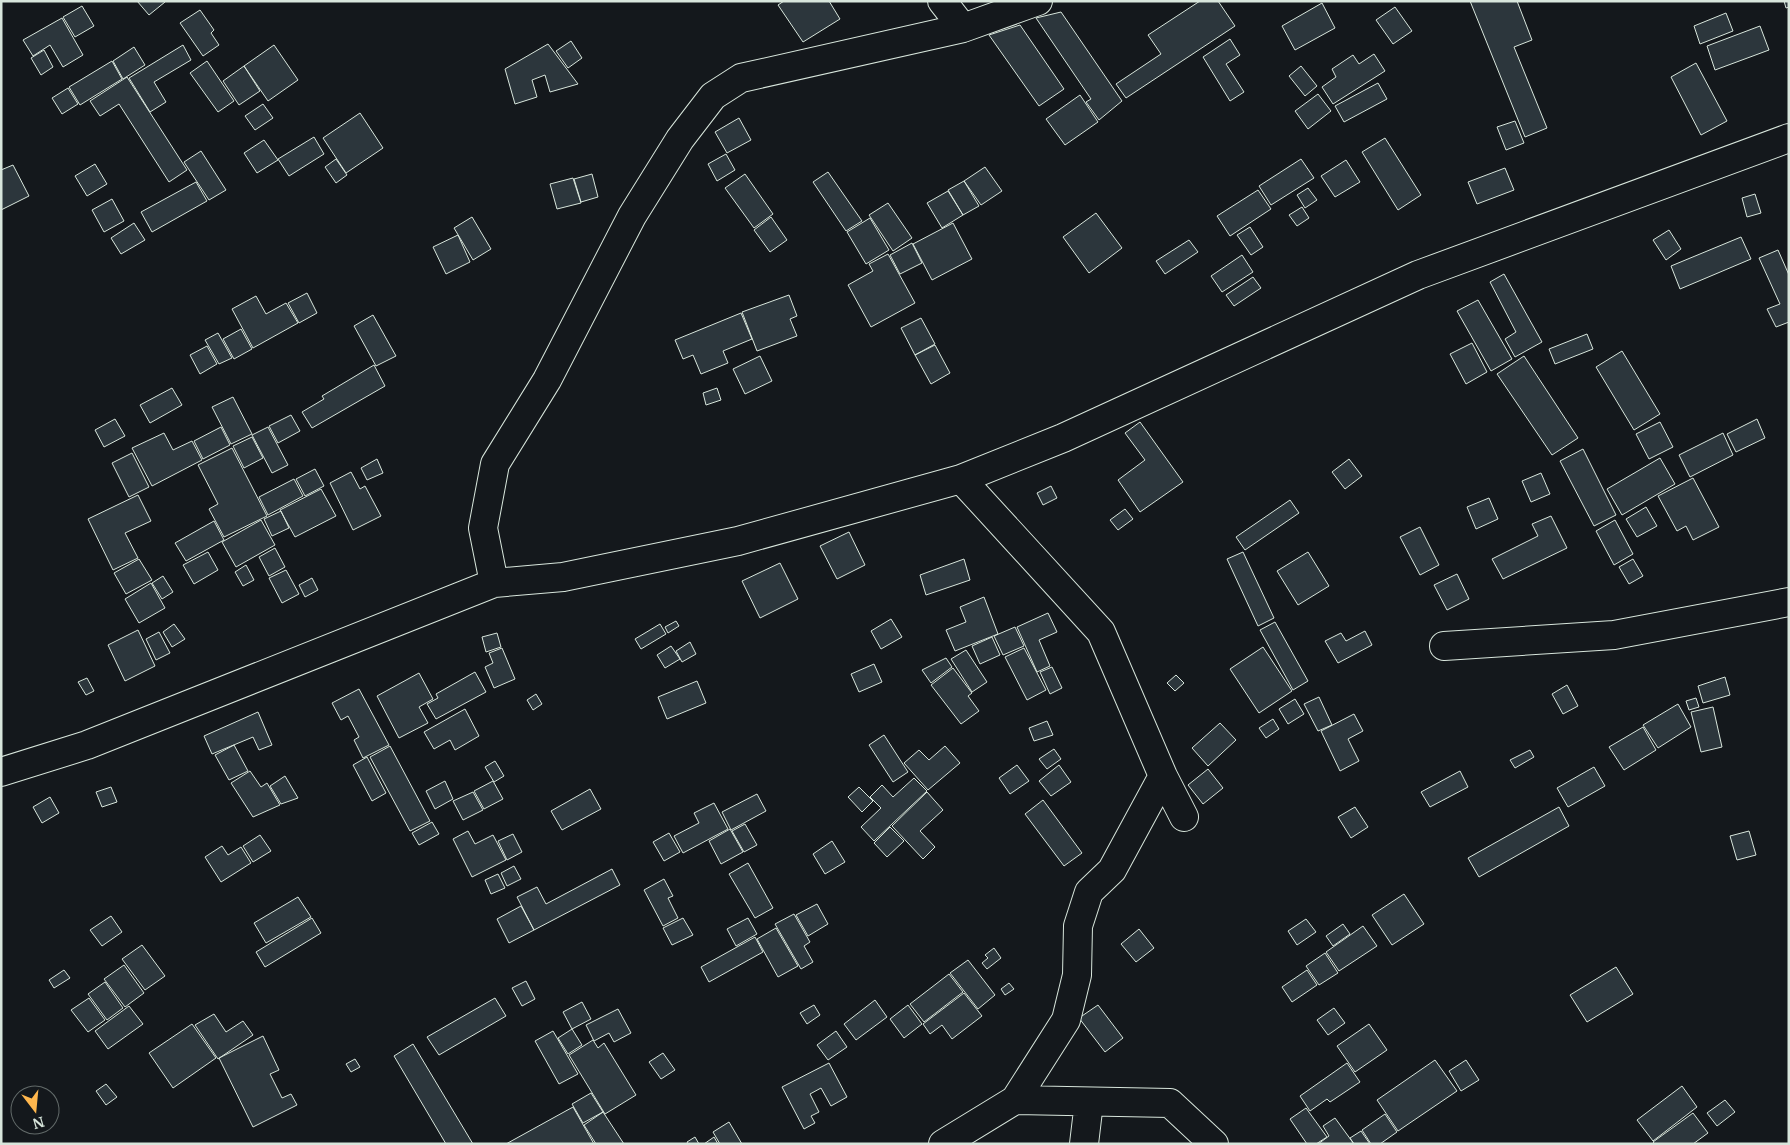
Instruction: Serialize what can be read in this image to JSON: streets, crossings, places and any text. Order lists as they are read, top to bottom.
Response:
{
  "north": "bottom"
}
